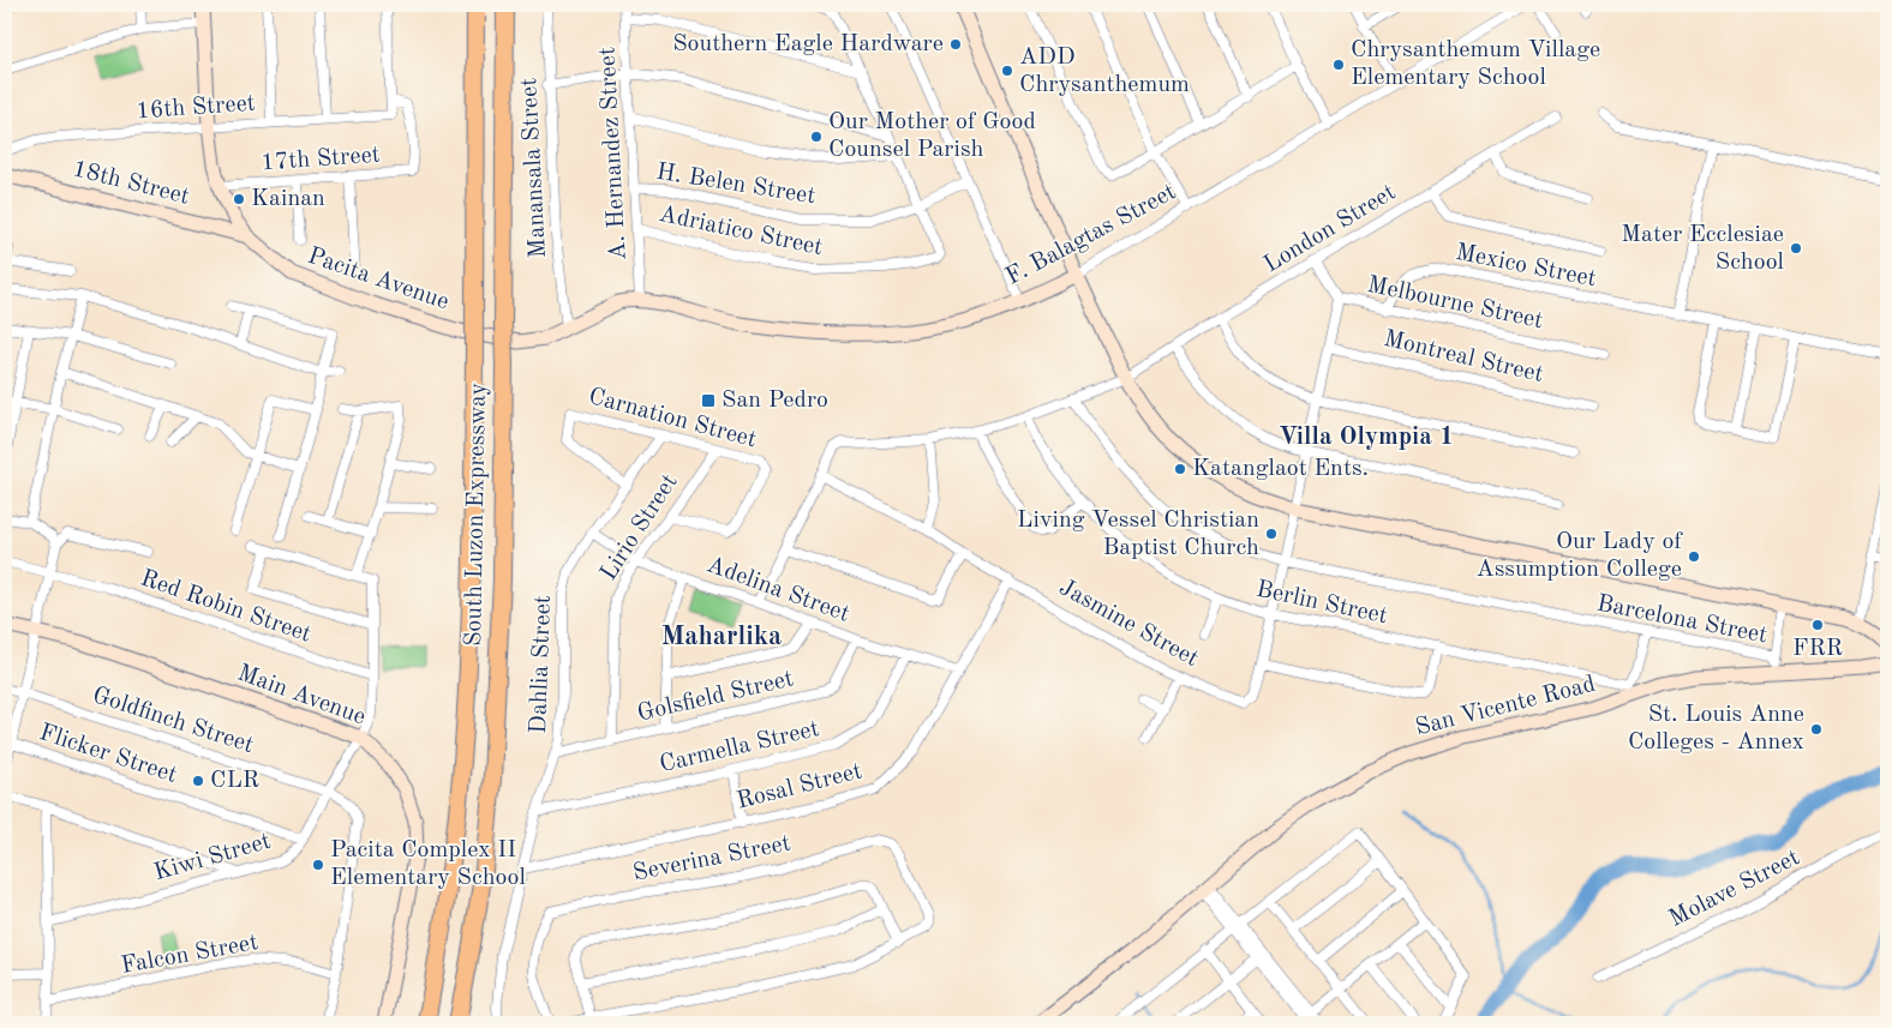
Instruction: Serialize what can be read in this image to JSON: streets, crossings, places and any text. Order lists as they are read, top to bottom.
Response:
{
  "streets": {
    "highway": ["South Luzon Expressway"],
    "main road": [
      "18th Street",
      "F. Balagtas Street",
      "Pacita Avenue",
      "Main Avenue",
      "San Vicente Road"
    ],
    "street": [
      "16th Street",
      "A. Hernandez Street",
      "17th Street",
      "Manansala Street",
      "H. Belen Street",
      "London Street",
      "Adriatico Street",
      "Mexico Street",
      "Melbourne Street",
      "Montreal Street",
      "Carnation Street",
      "Lirio Street",
      "Adelina Street",
      "Berlin Street",
      "Red Robin Street",
      "Barcelona Street",
      "Jasmine Street",
      "Dahlia Street",
      "Golsfield Street",
      "Goldfinch Street",
      "Carmella Street",
      "Flicker Street",
      "Rosal Street",
      "Kiwi Street",
      "Severina Street",
      "Molave Street",
      "Falcon Street"
    ]
  },
  "crossings": [
    ["16th Street", "17th Street"],
    ["16th Street", "Pacita Avenue"],
    ["A. Hernandez Street", "H. Belen Street"],
    ["A. Hernandez Street", "Adriatico Street"],
    ["A. Hernandez Street", "F. Balagtas Street"],
    ["17th Street", "Pacita Avenue"],
    ["Manansala Street", "F. Balagtas Street"],
    ["18th Street", "Pacita Avenue"],
    ["H. Belen Street", "Adriatico Street"],
    ["London Street", "Melbourne Street"],
    ["London Street", "Berlin Street"],
    ["London Street", "Barcelona Street"],
    ["London Street", "Jasmine Street"],
    ["F. Balagtas Street", "Pacita Avenue"],
    ["Mexico Street", "Melbourne Street"],
    ["Melbourne Street", "Jasmine Street"],
    ["Montreal Street", "Jasmine Street"],
    ["Carnation Street", "Lirio Street"],
    ["Carnation Street", "Dahlia Street"],
    ["Lirio Street", "Adelina Street"],
    ["Lirio Street", "Golsfield Street"],
    ["Adelina Street", "Dahlia Street"],
    ["Adelina Street", "Golsfield Street"],
    ["Adelina Street", "Carmella Street"],
    ["Adelina Street", "Rosal Street"],
    ["Berlin Street", "Barcelona Street"],
    ["Berlin Street", "Jasmine Street"],
    ["Barcelona Street", "Jasmine Street"],
    ["Jasmine Street", "Rosal Street"],
    ["Dahlia Street", "Golsfield Street"],
    ["Dahlia Street", "Carmella Street"],
    ["Dahlia Street", "Rosal Street"],
    ["Main Avenue", "Kiwi Street"],
    ["Goldfinch Street", "Kiwi Street"],
    ["Goldfinch Street", "Falcon Street"],
    ["Flicker Street", "Kiwi Street"]
  ],
  "districts": ["Villa Olympia 1", "Maharlika"],
  "places": {
    "other": [
      "Southern Eagle Hardware",
      "Chrysanthemum Village Elementary School",
      "ADD Chrysanthemum",
      "Our Mother of Good Counsel Parish",
      "Kainan",
      "Mater Ecclesiae School",
      "Katanglaot Ents.",
      "Living Vessel Christian Baptist Church",
      "Our Lady of Assumption College",
      "FRR",
      "St. Louis Anne Colleges - Annex",
      "CLR",
      "Pacita Complex II Elementary School"
    ],
    "transit": ["San Pedro"]
  }
}
